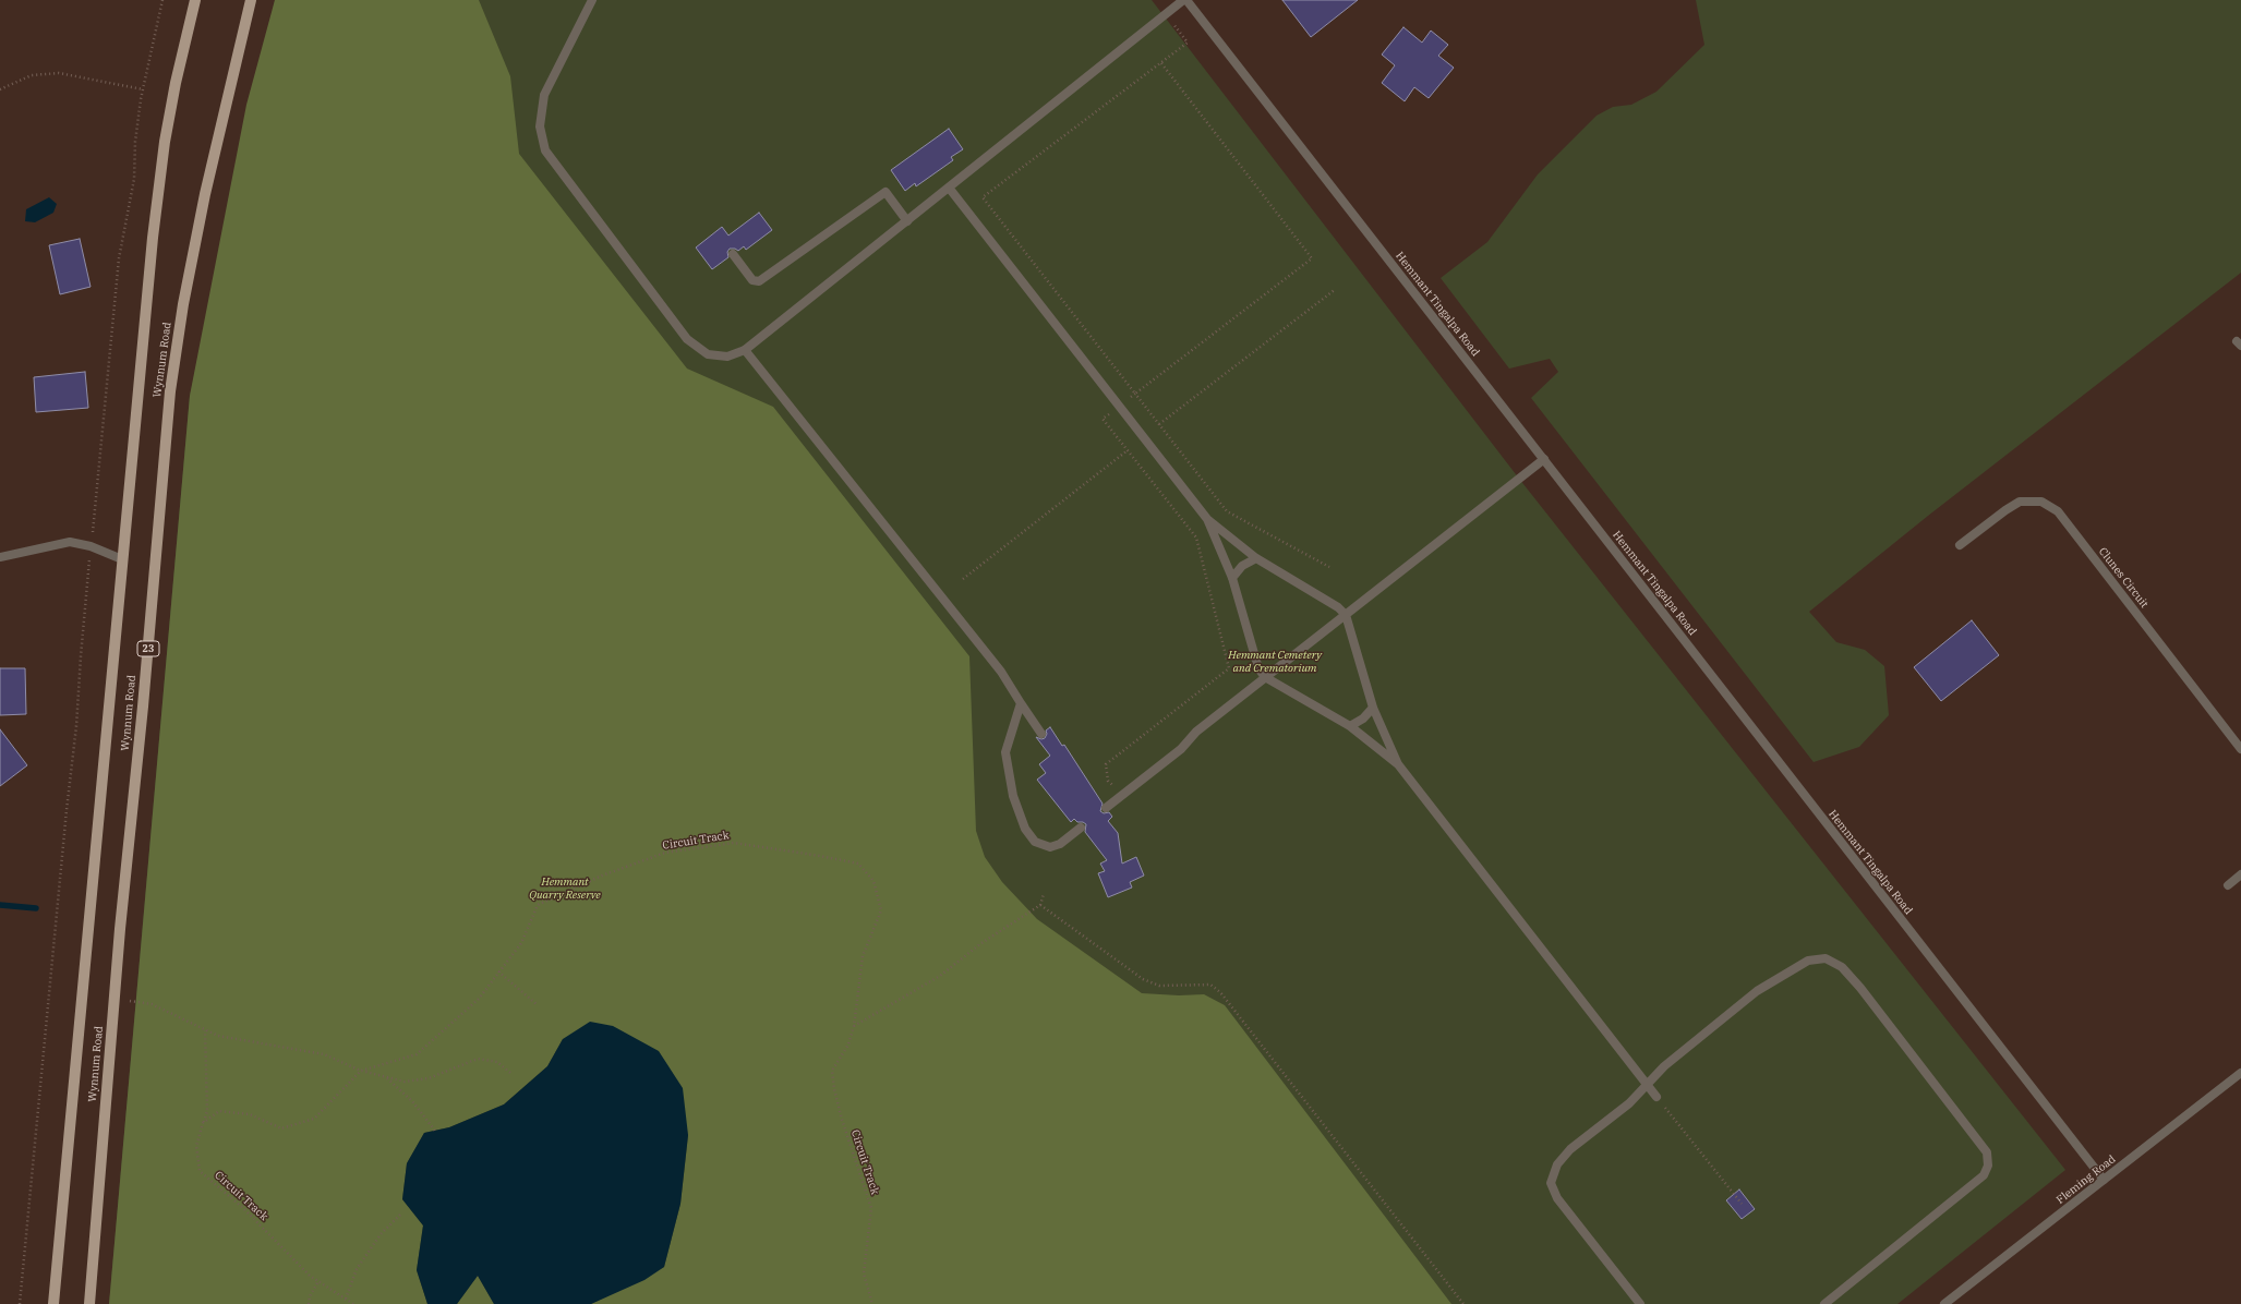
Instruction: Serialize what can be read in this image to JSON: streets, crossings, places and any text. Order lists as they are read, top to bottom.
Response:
{
  "streets": {
    "main road": ["Wynnum Road", "23"],
    "street": ["Hemmant Tingalpa Road", "Clunes Circuit", "Fleming Road"],
    "path": ["Circuit Track"]
  },
  "crossings": [
    ["Hemmant Tingalpa Road", "Fleming Road"]
  ],
  "parks": ["Hemmant Cemetery and Crematorium", "Hemmant Quarry Reserve"]
}
